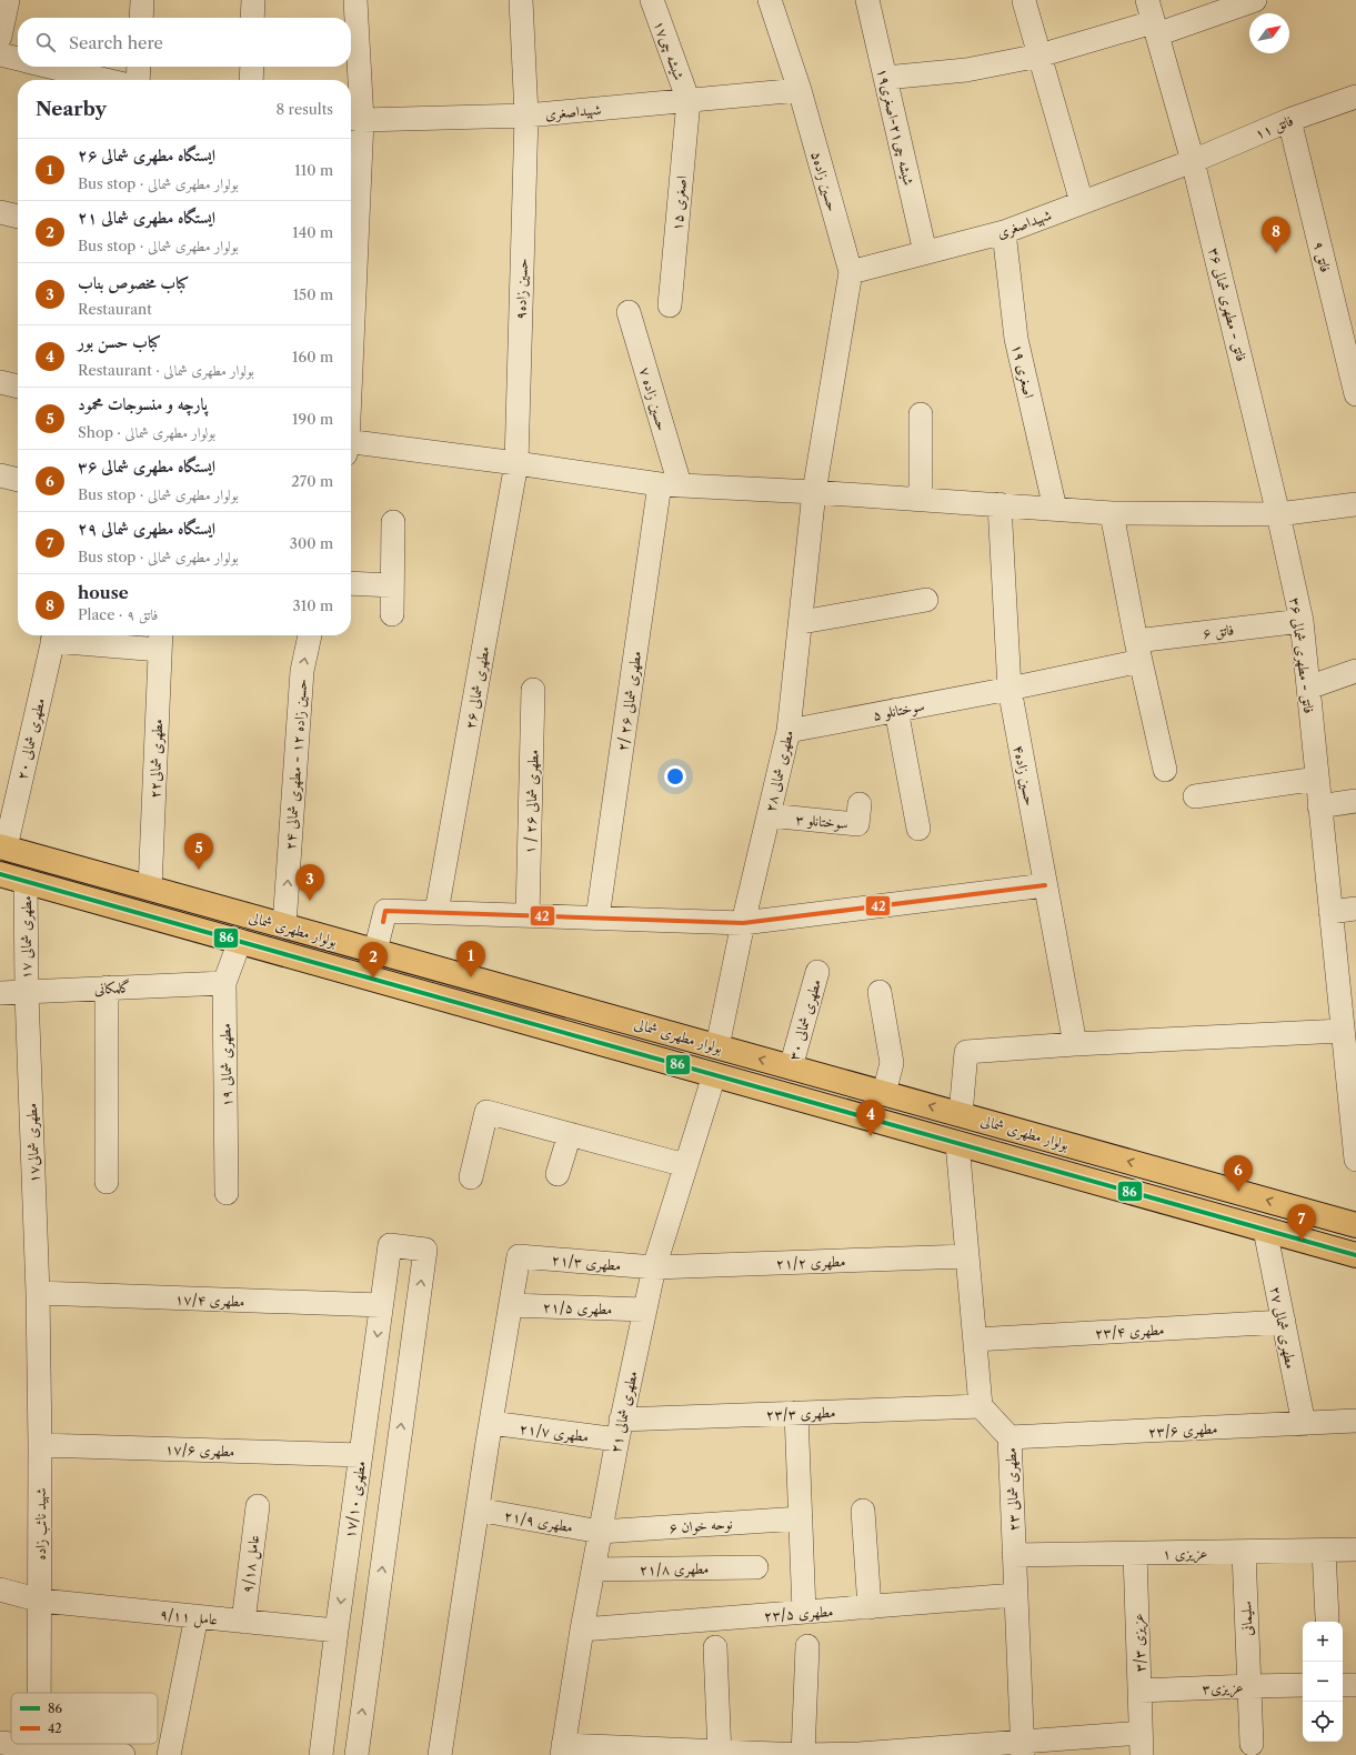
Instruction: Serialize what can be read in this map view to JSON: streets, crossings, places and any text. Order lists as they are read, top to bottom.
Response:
{
  "streets": {
    "main road": ["بولوار مطهری شمالی"],
    "street": [
      "شیشه چی۱۷",
      "شهیداصغری",
      "شیشه چی۲۱-اصغری۱۹",
      "فاتق ۱۱",
      "حسین زاده۵",
      "اصغری ۱۵",
      "فاتق ۹",
      "حسین زاده۹",
      "فاتق - مطهری شمالی ۳۶",
      "اصغری ۱۹",
      "حسین زاده ۷",
      "فاتق ۶",
      "مطهری شمالی ۲۶",
      "مطهری شمالی ۲۶ /۲",
      "سوختانلو ۵",
      "مطهری شمالی ۲۰",
      "مطهری شمالی۲۲",
      "حسین زاده ۱۲ - مطهری شمالی ۲۴",
      "مطهری شمالی ۲۸",
      "حسین زاده۴",
      "مطهری شمالی ۲۶ / ۱",
      "سوختانلو ۳",
      "مطهری شمالی ۱۷",
      "گلمکانی",
      "مطهری شمالی ۳۰",
      "مطهری شمالی ۱۹",
      "مطهری شمالی۱۷",
      "مطهری ۲۱/۳",
      "مطهری ۲۱/۲",
      "مطهری ۱۷/۴",
      "مطهری ۲۱/۵",
      "مطهری شمالی ۲۷",
      "مطهری ۲۳/۴",
      "مطهری شمالی ۲۱",
      "مطهری ۲۳/۳",
      "مطهری ۲۳/۶",
      "مطهری ۲۱/۷",
      "مطهری ۱۷/۶",
      "مطهری شمالی ۲۳",
      "مطهری ۱۷/۱۰",
      "مطهری ۲۱/۹",
      "شهید نائب زاده",
      "نوحه خوان ۶",
      "عزیزی ۱",
      "عامل ۹/۱۸",
      "مطهری ۲۱/۸",
      "مطهری ۲۳/۵",
      "عامل ۹/۱۱",
      "سلیمانی",
      "عزیزی ۳/۳",
      "عزیزی۳"
    ]
  },
  "crossings": [
    ["شیشه چی۱۷", "شهیداصغری"],
    ["شیشه چی۱۷", "اصغری ۱۵"],
    ["شهیداصغری", "شیشه چی۲۱-اصغری۱۹"],
    ["شهیداصغری", "فاتق ۱۱"],
    ["شهیداصغری", "حسین زاده۵"],
    ["شهیداصغری", "اصغری ۱۵"],
    ["شهیداصغری", "حسین زاده۹"],
    ["شهیداصغری", "فاتق - مطهری شمالی ۳۶"],
    ["شهیداصغری", "اصغری ۱۹"],
    ["شهیداصغری", "مطهری شمالی ۲۸"],
    ["فاتق ۱۱", "فاتق ۹"],
    ["فاتق ۱۱", "فاتق - مطهری شمالی ۳۶"],
    ["حسین زاده۵", "مطهری شمالی ۲۸"],
    ["حسین زاده۹", "مطهری شمالی ۲۶"],
    ["فاتق - مطهری شمالی ۳۶", "فاتق ۶"],
    ["حسین زاده ۷", "مطهری شمالی ۲۶ /۲"],
    ["فاتق ۶", "سوختانلو ۵"],
    ["فاتق ۶", "حسین زاده۴"],
    ["سوختانلو ۵", "مطهری شمالی ۲۸"],
    ["سوختانلو ۵", "حسین زاده۴"],
    ["مطهری شمالی ۲۰", "بولوار مطهری شمالی"],
    ["مطهری شمالی۲۲", "بولوار مطهری شمالی"],
    ["حسین زاده ۱۲ - مطهری شمالی ۲۴", "بولوار مطهری شمالی"],
    ["مطهری شمالی ۲۸", "سوختانلو ۳"],
    ["مطهری شمالی ۲۸", "بولوار مطهری شمالی"],
    ["بولوار مطهری شمالی", "مطهری شمالی ۱۷"],
    ["بولوار مطهری شمالی", "مطهری شمالی ۳۰"],
    ["بولوار مطهری شمالی", "مطهری شمالی ۱۹"],
    ["بولوار مطهری شمالی", "مطهری شمالی ۲۷"],
    ["بولوار مطهری شمالی", "مطهری شمالی ۲۱"],
    ["مطهری شمالی ۱۷", "گلمکانی"],
    ["مطهری شمالی ۱۷", "مطهری شمالی۱۷"],
    ["گلمکانی", "مطهری شمالی ۱۹"],
    ["گلمکانی", "مطهری شمالی۱۷"],
    ["مطهری شمالی۱۷", "مطهری ۱۷/۴"],
    ["مطهری شمالی۱۷", "شهید نائب زاده"],
    ["مطهری ۲۱/۳", "مطهری ۲۱/۲"],
    ["مطهری ۲۱/۳", "مطهری ۲۱/۵"],
    ["مطهری ۲۱/۳", "مطهری شمالی ۲۱"],
    ["مطهری ۲۱/۲", "مطهری شمالی ۲۱"],
    ["مطهری ۱۷/۴", "مطهری ۱۷/۱۰"],
    ["مطهری ۱۷/۴", "شهید نائب زاده"],
    ["مطهری ۲۱/۵", "مطهری شمالی ۲۱"],
    ["مطهری شمالی ۲۷", "مطهری ۲۳/۴"],
    ["مطهری شمالی ۲۷", "مطهری ۲۳/۶"],
    ["مطهری شمالی ۲۱", "مطهری ۲۳/۳"],
    ["مطهری شمالی ۲۱", "مطهری ۲۱/۷"],
    ["مطهری شمالی ۲۱", "مطهری ۲۱/۹"],
    ["مطهری شمالی ۲۱", "نوحه خوان ۶"],
    ["مطهری شمالی ۲۱", "مطهری ۲۱/۸"],
    ["مطهری شمالی ۲۱", "مطهری ۲۳/۵"],
    ["مطهری ۲۳/۳", "مطهری ۲۱/۷"],
    ["مطهری ۲۳/۳", "مطهری شمالی ۲۳"],
    ["مطهری ۲۳/۶", "مطهری شمالی ۲۳"],
    ["مطهری ۱۷/۶", "مطهری ۱۷/۱۰"],
    ["مطهری ۱۷/۶", "شهید نائب زاده"],
    ["مطهری شمالی ۲۳", "عزیزی ۱"],
    ["مطهری شمالی ۲۳", "مطهری ۲۳/۵"],
    ["مطهری ۱۷/۱۰", "عامل ۹/۱۱"],
    ["مطهری ۲۱/۹", "نوحه خوان ۶"],
    ["شهید نائب زاده", "عامل ۹/۱۱"],
    ["عزیزی ۱", "سلیمانی"],
    ["عزیزی ۱", "عزیزی ۳/۳"],
    ["عامل ۹/۱۸", "عامل ۹/۱۱"],
    ["سلیمانی", "عزیزی۳"],
    ["عزیزی ۳/۳", "عزیزی۳"]
  ],
  "one_way": ["حسین زاده ۱۲ - مطهری شمالی ۲۴"],
  "lines": ["transit line 86", "transit line 42"],
  "legend": ["86", "42"],
  "north": "top right",
  "page": {
    "search": "Search here",
    "heading": ["Nearby", "8 results"],
    "list": [
      {
        "mark": "1",
        "name": "ایستگاه مطهری شمالی ۲۶",
        "note": "Bus stop · بولوار مطهری شمالی",
        "value": "110 m"
      },
      {
        "mark": "2",
        "name": "ایستگاه مطهری شمالی ۲۱",
        "note": "Bus stop · بولوار مطهری شمالی",
        "value": "140 m"
      },
      {
        "mark": "3",
        "name": "كباب مخصوص بناب",
        "note": "Restaurant",
        "value": "150 m"
      },
      {
        "mark": "4",
        "name": "كباب حسن بور",
        "note": "Restaurant · بولوار مطهری شمالی",
        "value": "160 m"
      },
      {
        "mark": "5",
        "name": "پارچه و منسوجات محمود",
        "note": "Shop · بولوار مطهری شمالی",
        "value": "190 m"
      },
      {
        "mark": "6",
        "name": "ایستگاه مطهری شمالی ۳۶",
        "note": "Bus stop · بولوار مطهری شمالی",
        "value": "270 m"
      },
      {
        "mark": "7",
        "name": "ایستگاه مطهری شمالی ۲۹",
        "note": "Bus stop · بولوار مطهری شمالی",
        "value": "300 m"
      },
      {
        "mark": "8",
        "name": "house",
        "note": "Place · فاتق ۹",
        "value": "310 m"
      }
    ],
    "pins": [
      "8",
      "5",
      "3",
      "1",
      "2",
      "4",
      "6",
      "7"
    ],
    "map_buttons": ["+", "−"]
  }
}
